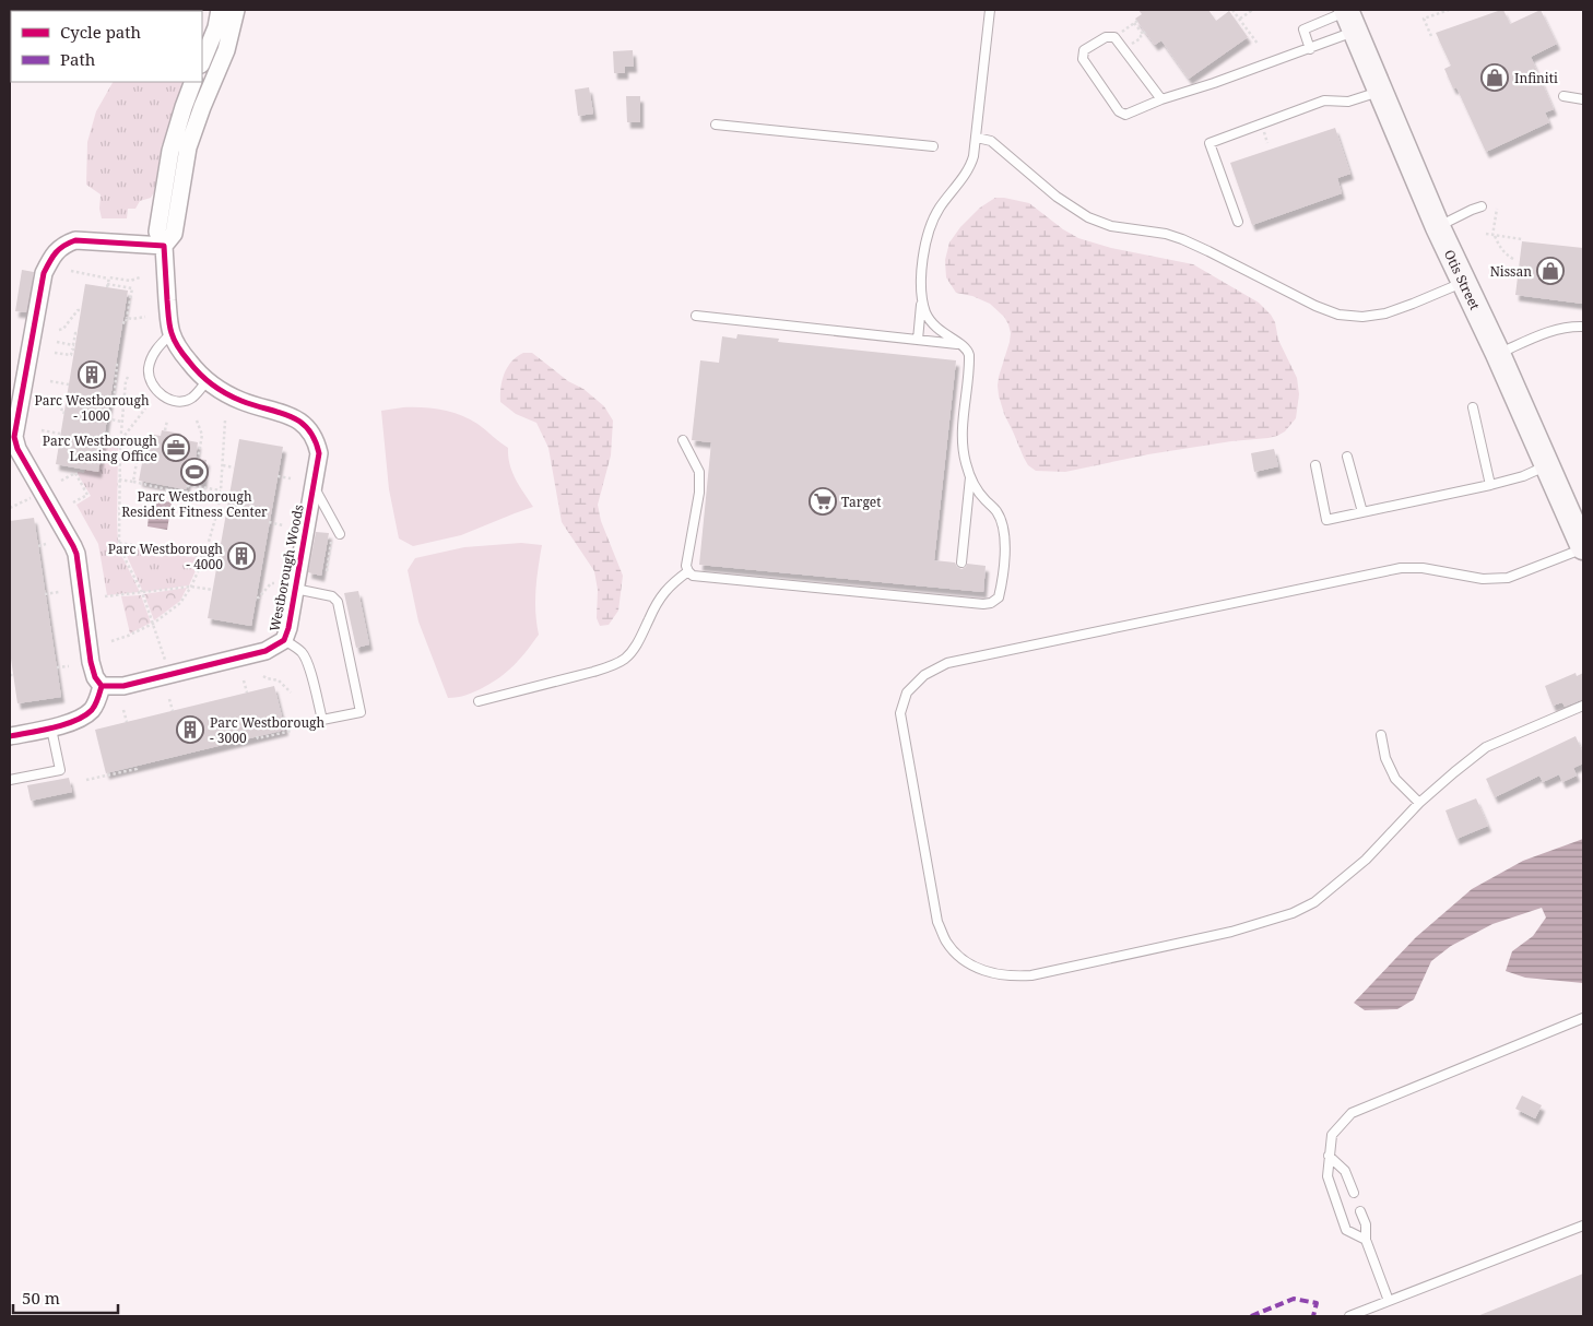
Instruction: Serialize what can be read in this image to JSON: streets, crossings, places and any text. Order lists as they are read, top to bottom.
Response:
{
  "streets": {
    "main road": ["Otis Street"],
    "street": ["Westborough Woods"]
  },
  "places": {
    "shop": ["Infiniti", "Nissan"],
    "building": ["Parc Westborough - 1000", "Parc Westborough - 4000", "Parc Westborough - 3000"],
    "office": ["Parc Westborough Leasing Office"],
    "sports": ["Parc Westborough Resident Fitness Center"],
    "supermarket": ["Target"]
  },
  "legend": ["Cycle path", "Path"],
  "scale_bar": "50 m"
}
